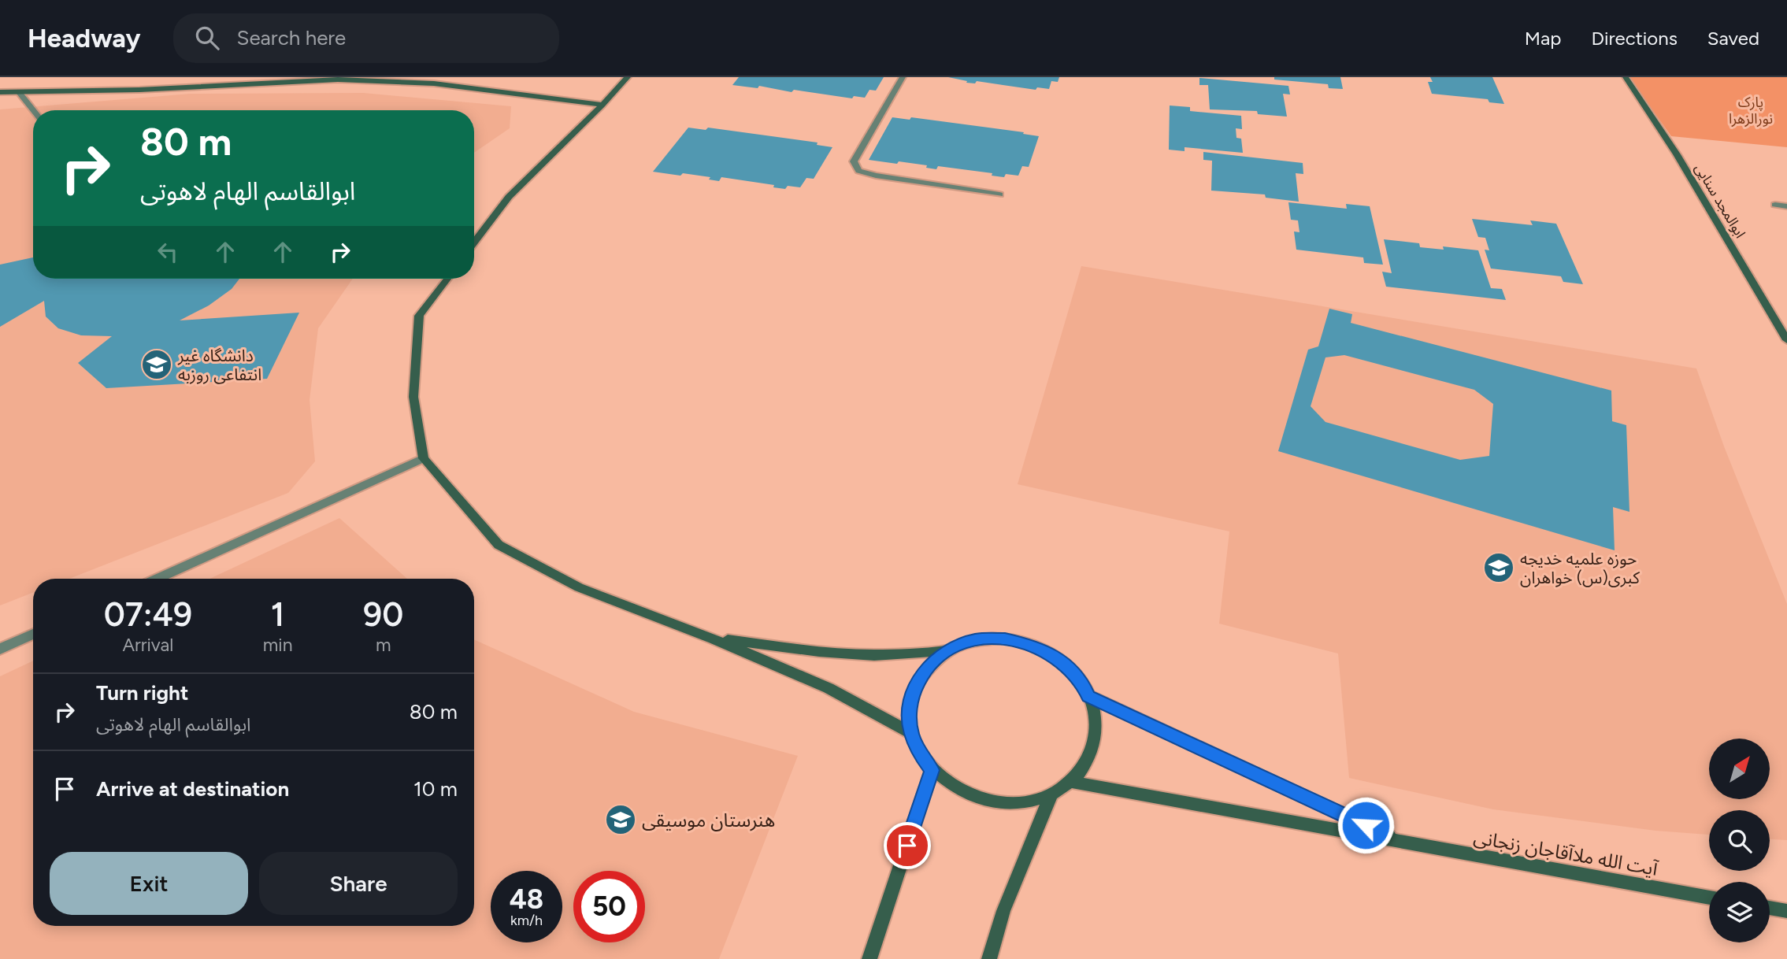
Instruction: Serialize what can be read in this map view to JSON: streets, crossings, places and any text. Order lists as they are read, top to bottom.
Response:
{
  "streets": {
    "main road": ["ابوالمجد سنایی", "آیت الله ملاآقاجان زنجانی"]
  },
  "parks": ["پارک نورالزهرا"],
  "places": {
    "school or university": ["دانشگاه غیر انتفاعی روزبه", "حوزه علمیه خدیجه کبری(س) خواهران", "هنرستان موسیقی"]
  },
  "north": "top right",
  "page": {
    "header": "Headway",
    "search": "Search here",
    "nav": ["Map", "Directions", "Saved"],
    "turn": ["80 m", "ابوالقاسم الهام لاهوتی"],
    "eta": [
      "07:49",
      "Arrival",
      "1",
      "min",
      "90",
      "m"
    ],
    "list": [
      {
        "name": "Turn right",
        "note": "ابوالقاسم الهام لاهوتی",
        "value": "80 m"
      },
      {
        "name": "Arrive at destination",
        "value": "10 m"
      }
    ],
    "buttons": ["Exit", "Share"],
    "speed": "48 km/h",
    "limit": "50"
  }
}
